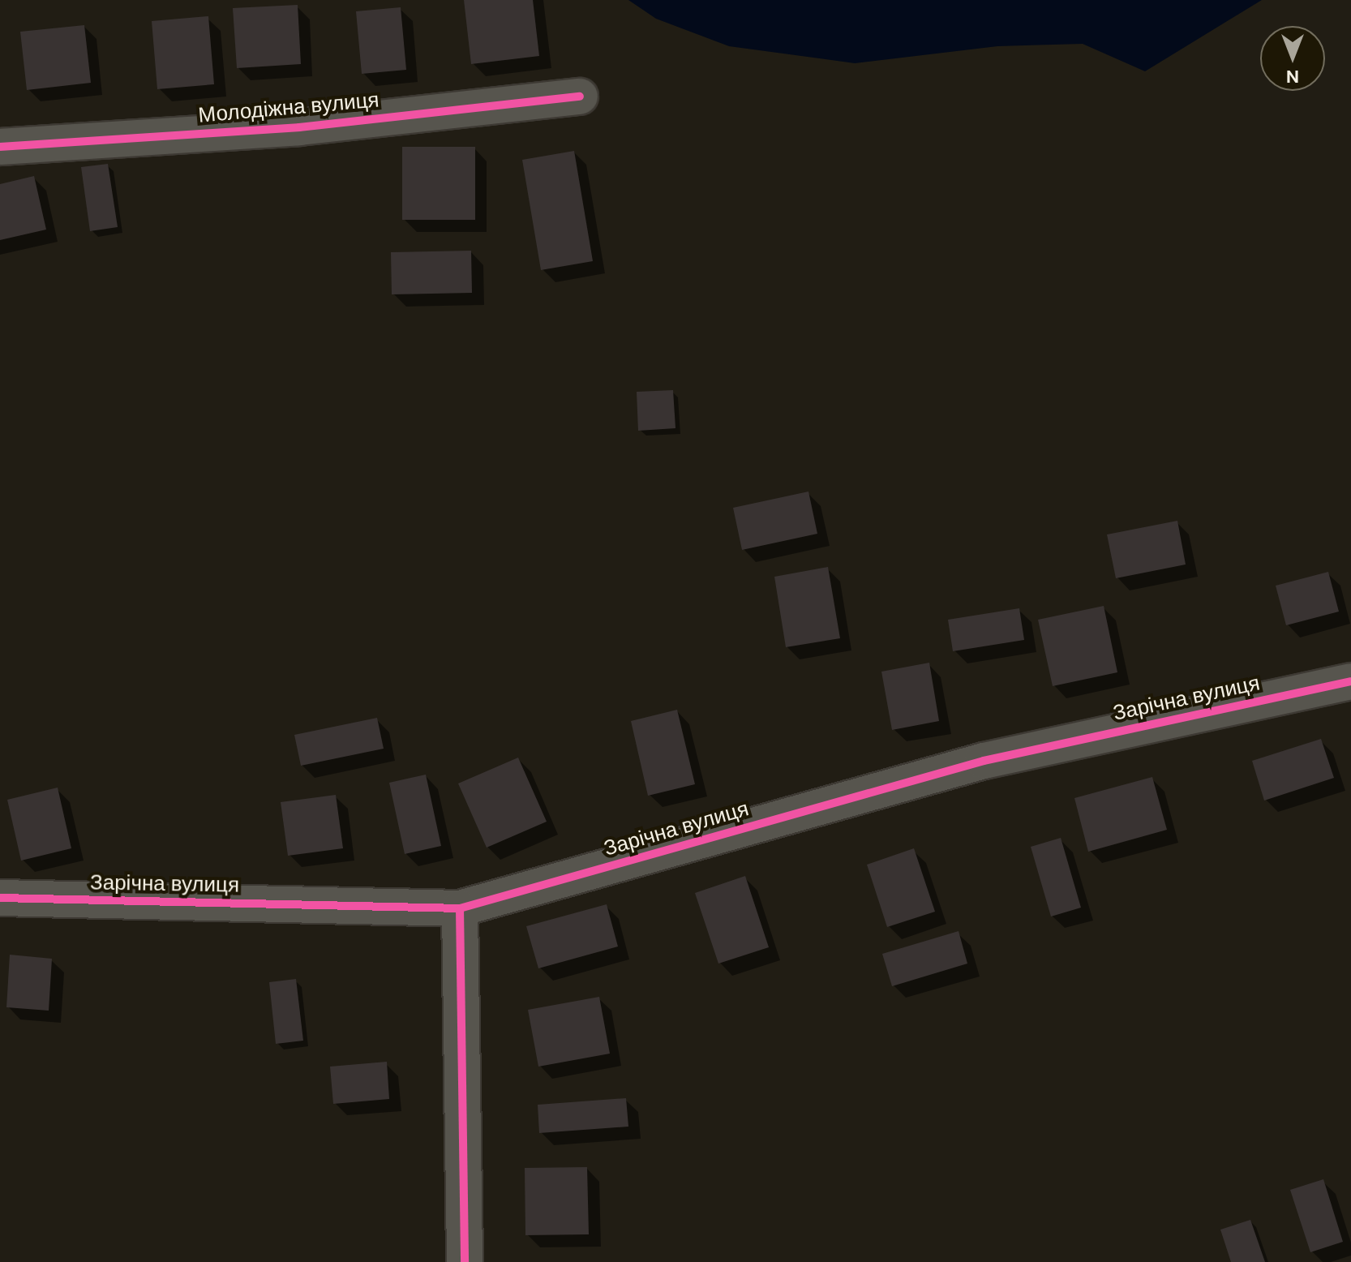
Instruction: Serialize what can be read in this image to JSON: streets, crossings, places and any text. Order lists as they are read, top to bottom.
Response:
{
  "streets": {
    "street": ["Молодіжна вулиця", "Зарічна вулиця"]
  },
  "north": "bottom"
}
